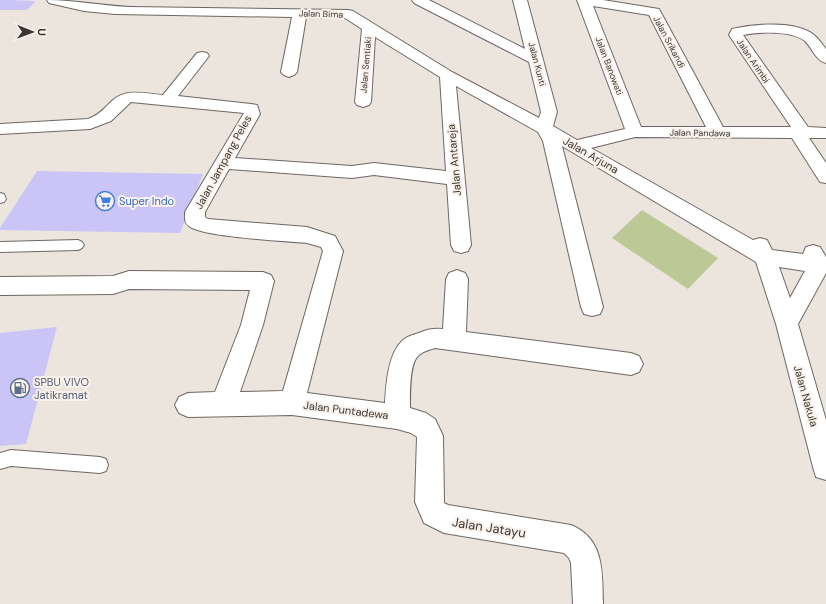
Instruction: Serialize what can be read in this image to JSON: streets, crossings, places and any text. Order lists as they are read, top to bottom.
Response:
{
  "streets": {
    "street": [
      "Jalan Bima",
      "Jalan Srikandi",
      "Jalan Arimbi",
      "Jalan Kunti",
      "Jalan Sentiaki",
      "Jalan Banowati",
      "Jalan Pandawa",
      "Jalan Arjuna",
      "Jalan Antareja",
      "Jalan Jampang Peles",
      "Jalan Nakula",
      "Jalan Puntadewa",
      "Jalan Jatayu"
    ]
  },
  "crossings": [
    ["Jalan Bima", "Jalan Kunti"],
    ["Jalan Bima", "Jalan Sentiaki"],
    ["Jalan Bima", "Jalan Arjuna"],
    ["Jalan Bima", "Jalan Antareja"],
    ["Jalan Srikandi", "Jalan Banowati"],
    ["Jalan Srikandi", "Jalan Pandawa"],
    ["Jalan Arimbi", "Jalan Pandawa"],
    ["Jalan Kunti", "Jalan Arjuna"],
    ["Jalan Banowati", "Jalan Pandawa"],
    ["Jalan Pandawa", "Jalan Arjuna"],
    ["Jalan Arjuna", "Jalan Nakula"],
    ["Jalan Jampang Peles", "Jalan Puntadewa"],
    ["Jalan Puntadewa", "Jalan Jatayu"]
  ],
  "places": {
    "supermarket": ["Super Indo"],
    "fuel station": ["SPBU VIVO Jatikramat"]
  },
  "north": "right"
}
